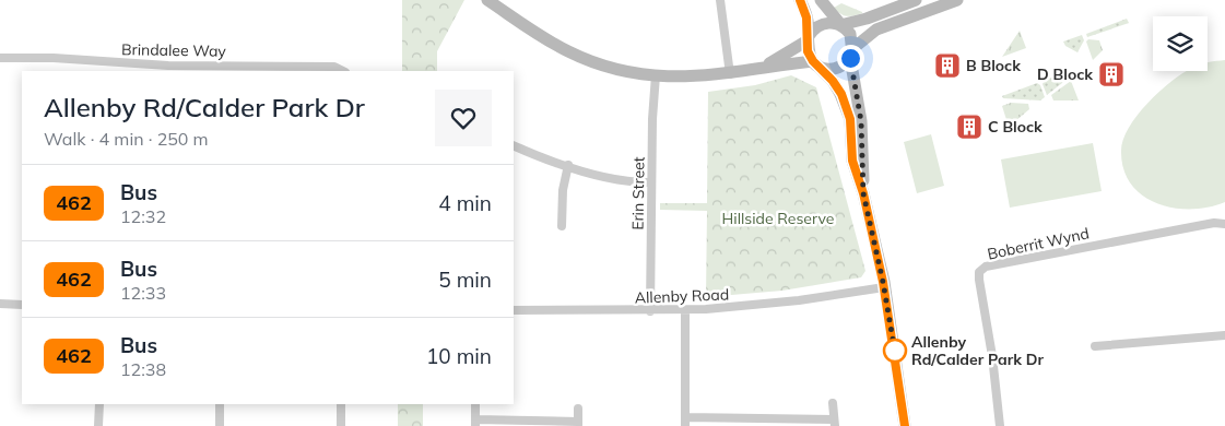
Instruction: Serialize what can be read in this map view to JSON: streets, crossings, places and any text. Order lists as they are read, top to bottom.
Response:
{
  "streets": {
    "street": [
      "Brindalee Way",
      "Erin Street",
      "Boberrit Wynd",
      "Allenby Road"
    ]
  },
  "crossings": [
    ["Erin Street", "Allenby Road"]
  ],
  "parks": ["Hillside Reserve"],
  "places": {
    "building": ["B Block", "D Block", "C Block"],
    "other": ["Allenby Rd/Calder Park Dr"]
  },
  "lines": ["bus line 462"],
  "page": {
    "heading": ["Allenby Rd/Calder Park Dr", "Walk · 4 min · 250 m"],
    "list": [
      {
        "mark": "462",
        "name": "Bus",
        "note": "12:32",
        "value": "4 min"
      },
      {
        "mark": "462",
        "name": "Bus",
        "note": "12:33",
        "value": "5 min"
      },
      {
        "mark": "462",
        "name": "Bus",
        "note": "12:38",
        "value": "10 min"
      }
    ]
  }
}
